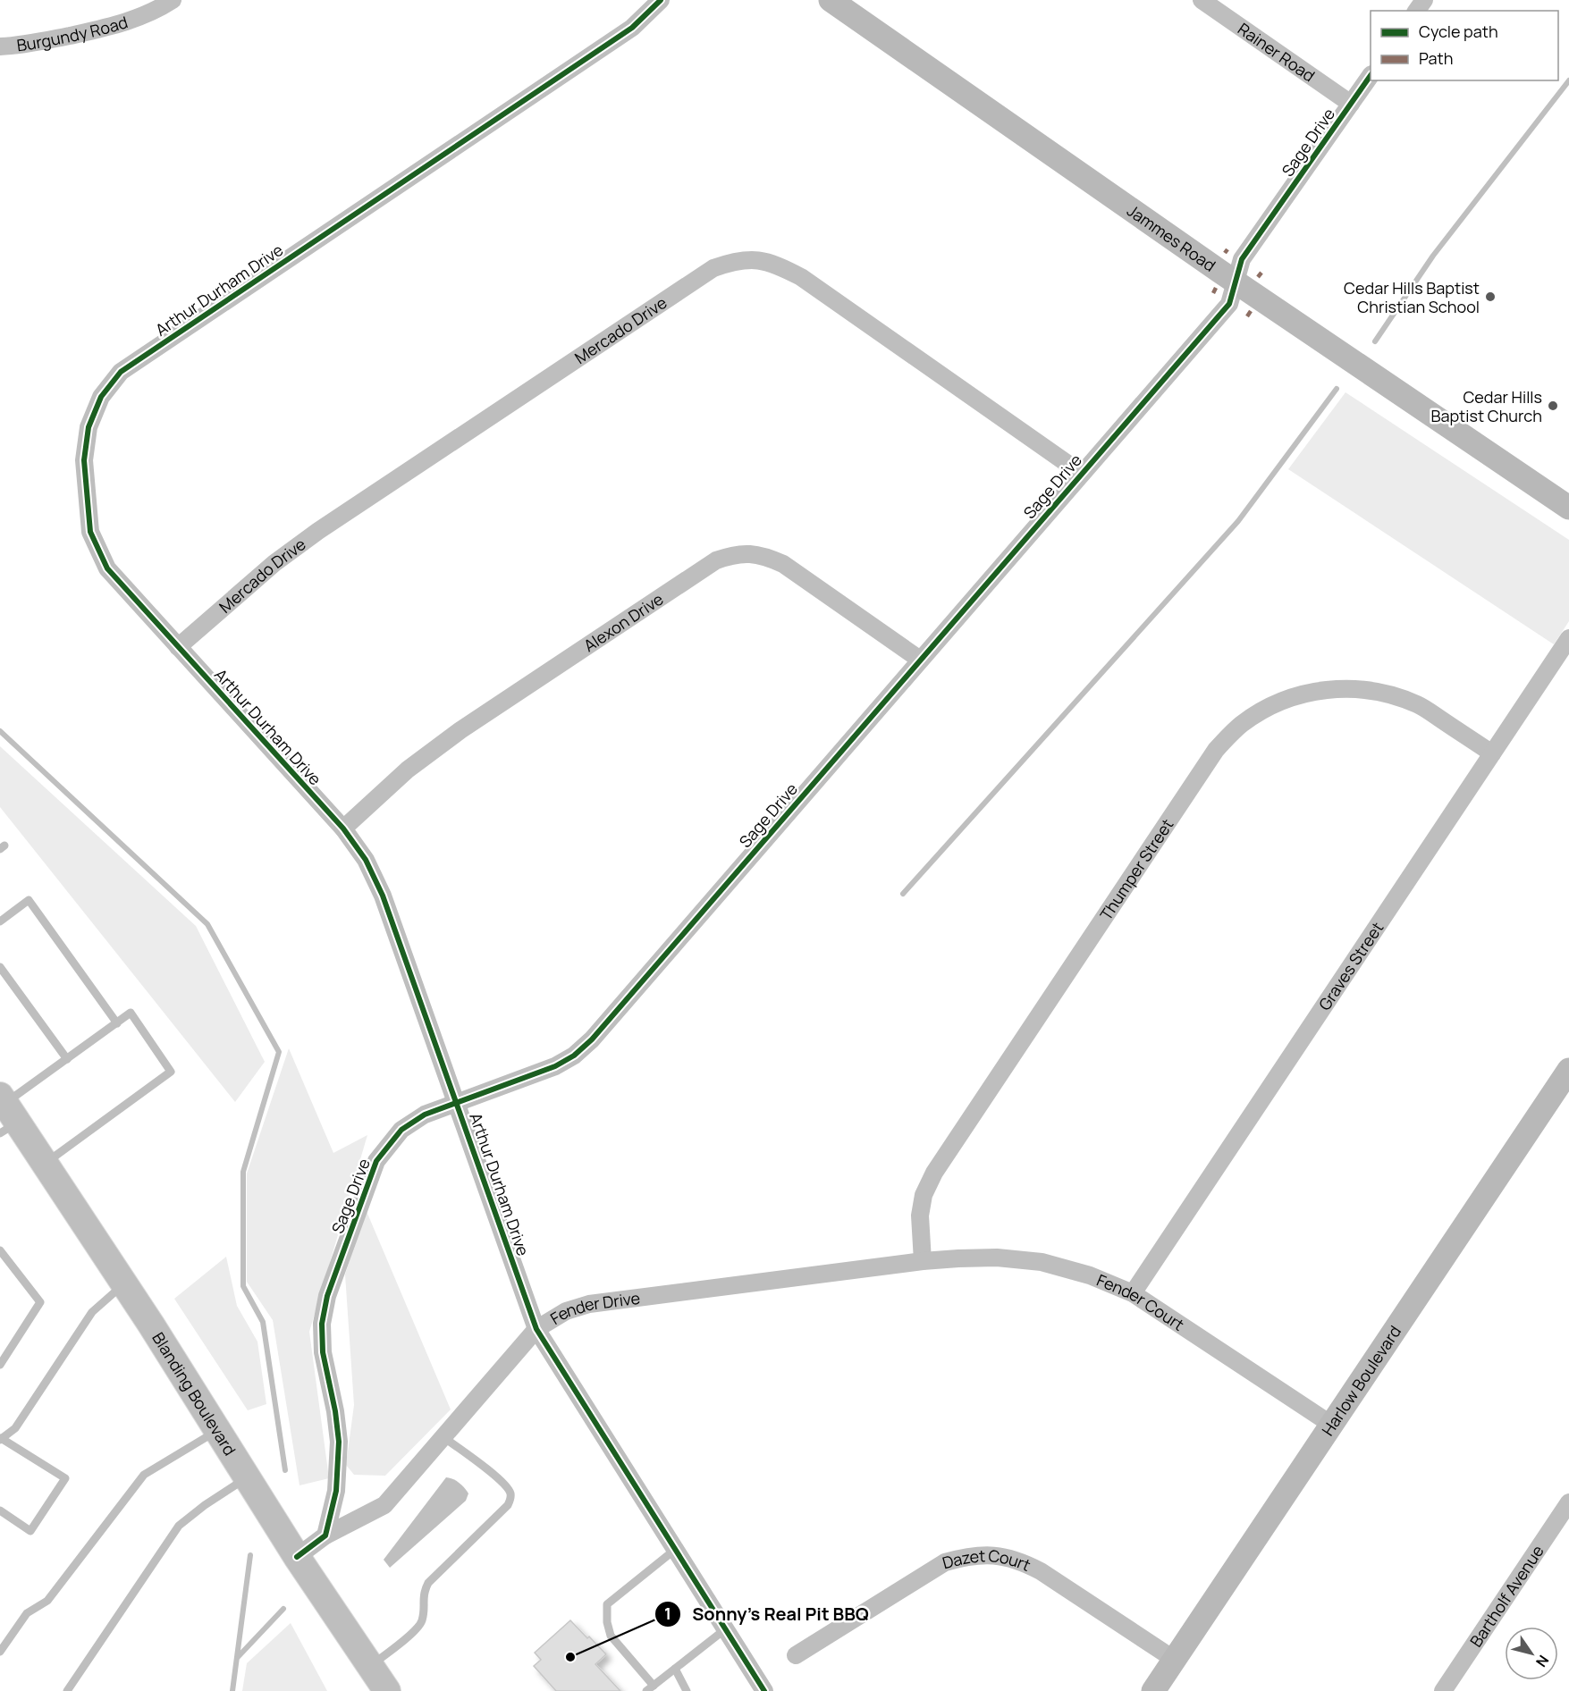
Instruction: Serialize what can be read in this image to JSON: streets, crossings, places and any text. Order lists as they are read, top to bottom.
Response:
{
  "streets": {
    "main road": ["Blanding Boulevard"],
    "street": [
      "Burgundy Road",
      "Rainer Road",
      "Sage Drive",
      "Jammes Road",
      "Arthur Durham Drive",
      "Mercado Drive",
      "Alexon Drive",
      "Thumper Street",
      "Graves Street",
      "Fender Court",
      "Fender Drive",
      "Harlow Boulevard",
      "Dazet Court",
      "Bartholf Avenue"
    ]
  },
  "crossings": [
    ["Rainer Road", "Sage Drive"],
    ["Sage Drive", "Jammes Road"],
    ["Sage Drive", "Arthur Durham Drive"],
    ["Sage Drive", "Mercado Drive"],
    ["Sage Drive", "Alexon Drive"],
    ["Sage Drive", "Fender Drive"],
    ["Arthur Durham Drive", "Mercado Drive"],
    ["Arthur Durham Drive", "Alexon Drive"],
    ["Arthur Durham Drive", "Fender Drive"],
    ["Thumper Street", "Graves Street"],
    ["Thumper Street", "Fender Court"],
    ["Thumper Street", "Fender Drive"],
    ["Graves Street", "Fender Court"],
    ["Fender Court", "Fender Drive"],
    ["Fender Court", "Harlow Boulevard"],
    ["Harlow Boulevard", "Dazet Court"]
  ],
  "places": ["Cedar Hills Baptist Christian School", "Cedar Hills Baptist Church", "Sonny's Real Pit BBQ"],
  "legend": ["Cycle path", "Path"],
  "north": "bottom right"
}
